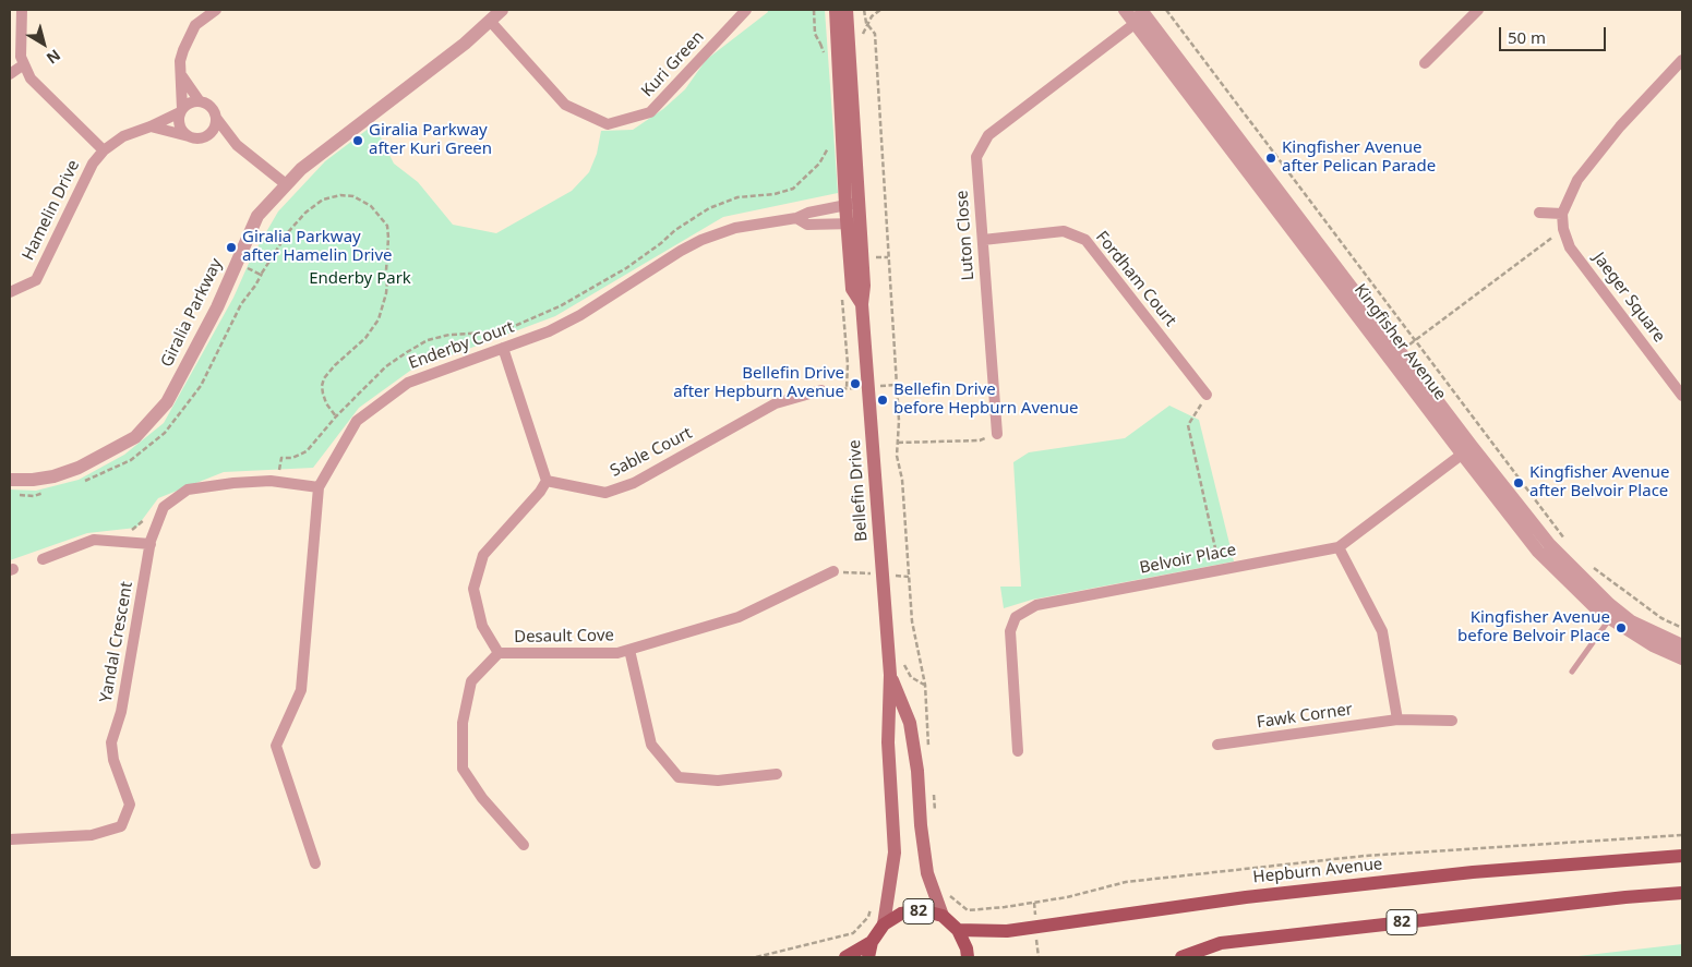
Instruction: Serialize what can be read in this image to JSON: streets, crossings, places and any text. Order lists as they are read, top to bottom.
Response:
{
  "streets": {
    "main road": ["Bellefin Drive", "Hepburn Avenue", "82"],
    "street": [
      "Kuri Green",
      "Hamelin Drive",
      "Luton Close",
      "Fordham Court",
      "Jaeger Square",
      "Giralia Parkway",
      "Kingfisher Avenue",
      "Enderby Court",
      "Sable Court",
      "Belvoir Place",
      "Desault Cove",
      "Yandal Crescent",
      "Fawk Corner"
    ]
  },
  "crossings": [
    ["Kuri Green", "Giralia Parkway"],
    ["Luton Close", "Fordham Court"],
    ["Luton Close", "Kingfisher Avenue"],
    ["Kingfisher Avenue", "Belvoir Place"],
    ["Enderby Court", "Bellefin Drive"],
    ["Enderby Court", "Yandal Crescent"],
    ["Sable Court", "Desault Cove"],
    ["Bellefin Drive", "82"],
    ["Hepburn Avenue", "82"]
  ],
  "parks": ["Enderby Park"],
  "places": [
    "Giralia Parkway after Kuri Green",
    "Kingfisher Avenue after Pelican Parade",
    "Giralia Parkway after Hamelin Drive",
    "Bellefin Drive after Hepburn Avenue",
    "Bellefin Drive before Hepburn Avenue",
    "Kingfisher Avenue after Belvoir Place",
    "Kingfisher Avenue before Belvoir Place"
  ],
  "scale_bar": "50 m",
  "north": "bottom right"
}
